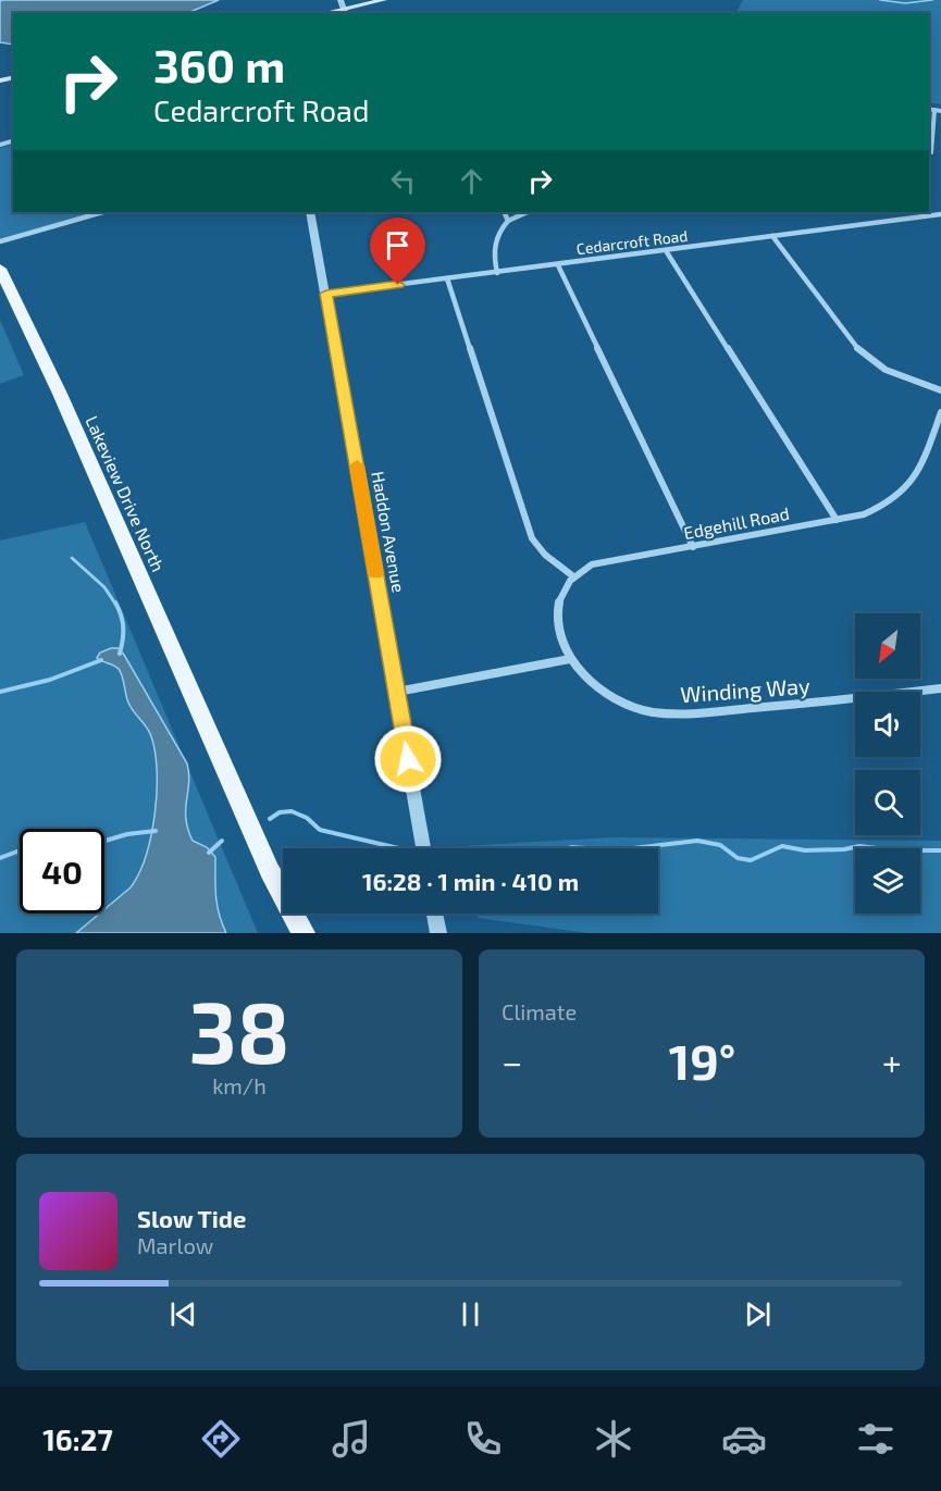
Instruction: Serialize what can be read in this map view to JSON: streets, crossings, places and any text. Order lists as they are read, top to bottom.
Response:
{
  "streets": {
    "main road": ["Lakeview Drive North"],
    "street": [
      "Cedarcroft Road",
      "Edgehill Road",
      "Haddon Avenue",
      "Winding Way"
    ]
  },
  "crossings": [
    ["Cedarcroft Road", "Haddon Avenue"]
  ],
  "north": "bottom left",
  "page": {
    "turn": ["360 m", "Cedarcroft Road"],
    "limit": "40",
    "trip": "16:28 · 1 min · 410 m",
    "tile": [
      ["38", "km/h"],
      "Climate"
    ],
    "heat": ["−", "19°", "+"],
    "song": ["Slow Tide", "Marlow"],
    "tabs": "16:27"
  }
}
